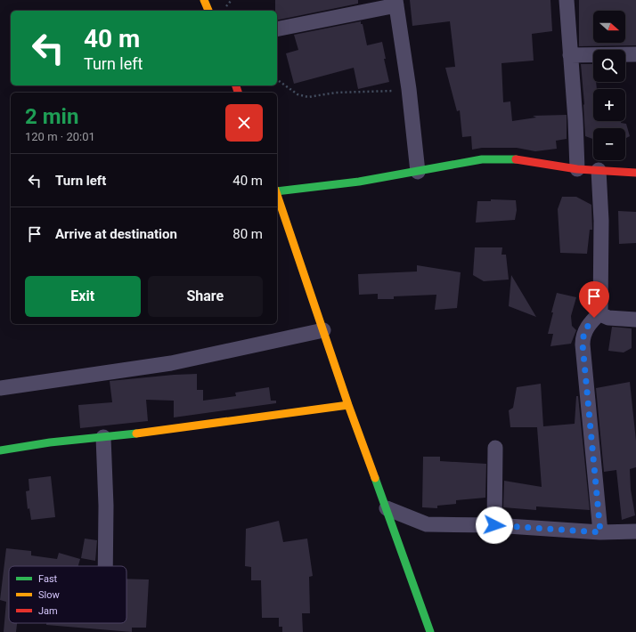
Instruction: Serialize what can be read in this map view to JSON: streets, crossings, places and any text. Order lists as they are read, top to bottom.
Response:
{
  "legend": ["Fast", "Slow", "Jam"],
  "north": "right",
  "page": {
    "map_buttons": ["+", "−"],
    "turn": ["40 m", "Turn left"],
    "heading": ["2 min", "120 m · 20:01"],
    "list": [
      {
        "name": "Turn left",
        "value": "40 m"
      },
      {
        "name": "Arrive at destination",
        "value": "80 m"
      }
    ],
    "buttons": ["Exit", "Share"]
  }
}
